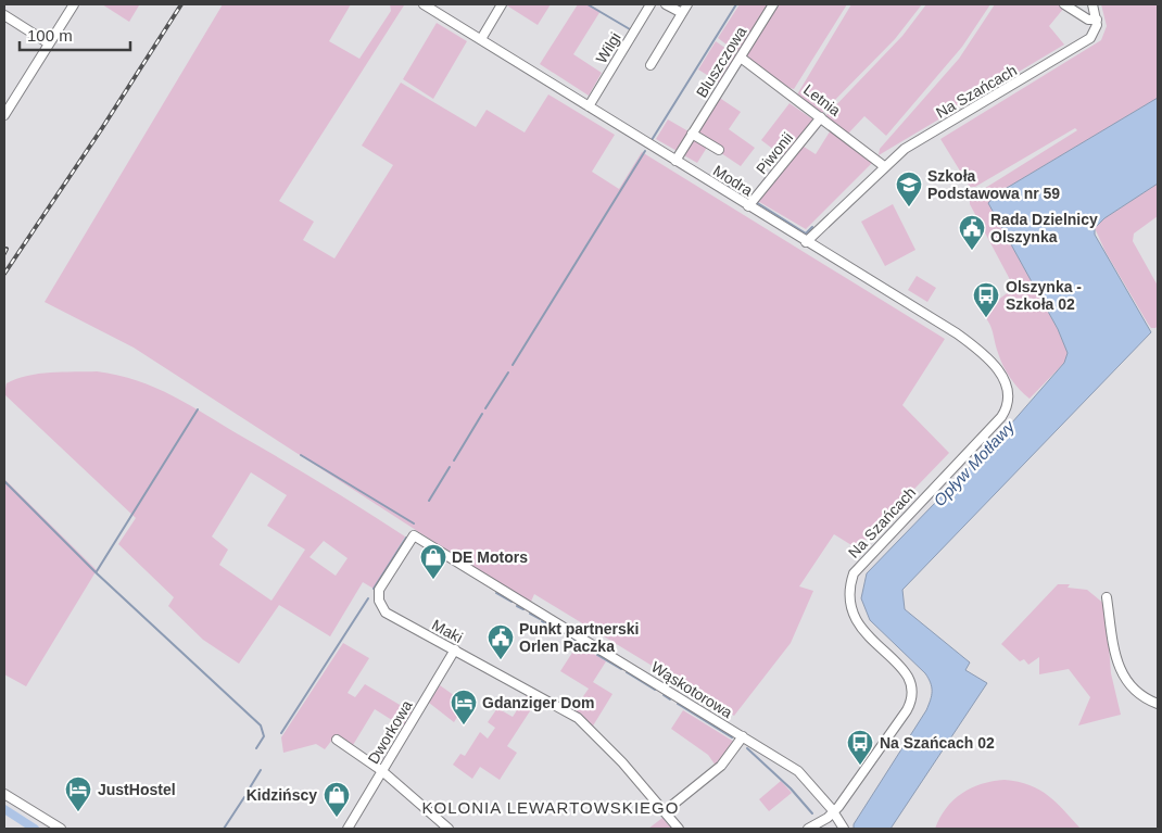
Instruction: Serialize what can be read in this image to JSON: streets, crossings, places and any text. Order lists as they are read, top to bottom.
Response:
{
  "streets": {
    "street": [
      "Wilgi",
      "Bluszczowa",
      "Na Szańcach",
      "Letnia",
      "Piwonii",
      "Modra",
      "Maki",
      "Wąskotorowa",
      "Dworkowa"
    ]
  },
  "crossings": [
    ["Wilgi", "Modra"],
    ["Bluszczowa", "Letnia"],
    ["Bluszczowa", "Modra"],
    ["Na Szańcach", "Letnia"],
    ["Na Szańcach", "Modra"],
    ["Na Szańcach", "Wąskotorowa"],
    ["Letnia", "Piwonii"],
    ["Piwonii", "Modra"],
    ["Maki", "Wąskotorowa"],
    ["Maki", "Dworkowa"]
  ],
  "districts": ["KOLONIA LEWARTOWSKIEGO"],
  "water": ["Opływ Motławy"],
  "places": {
    "school or university": ["Szkoła Podstawowa nr 59"],
    "public building": ["Rada Dzielnicy Olszynka", "Punkt partnerski Orlen Paczka"],
    "bus stop": ["Olszynka - Szkoła 02", "Na Szańcach 02"],
    "shop": ["DE Motors", "Kidzińscy"],
    "hotel": ["Gdanziger Dom", "JustHostel"]
  },
  "scale_bar": "100 m"
}
